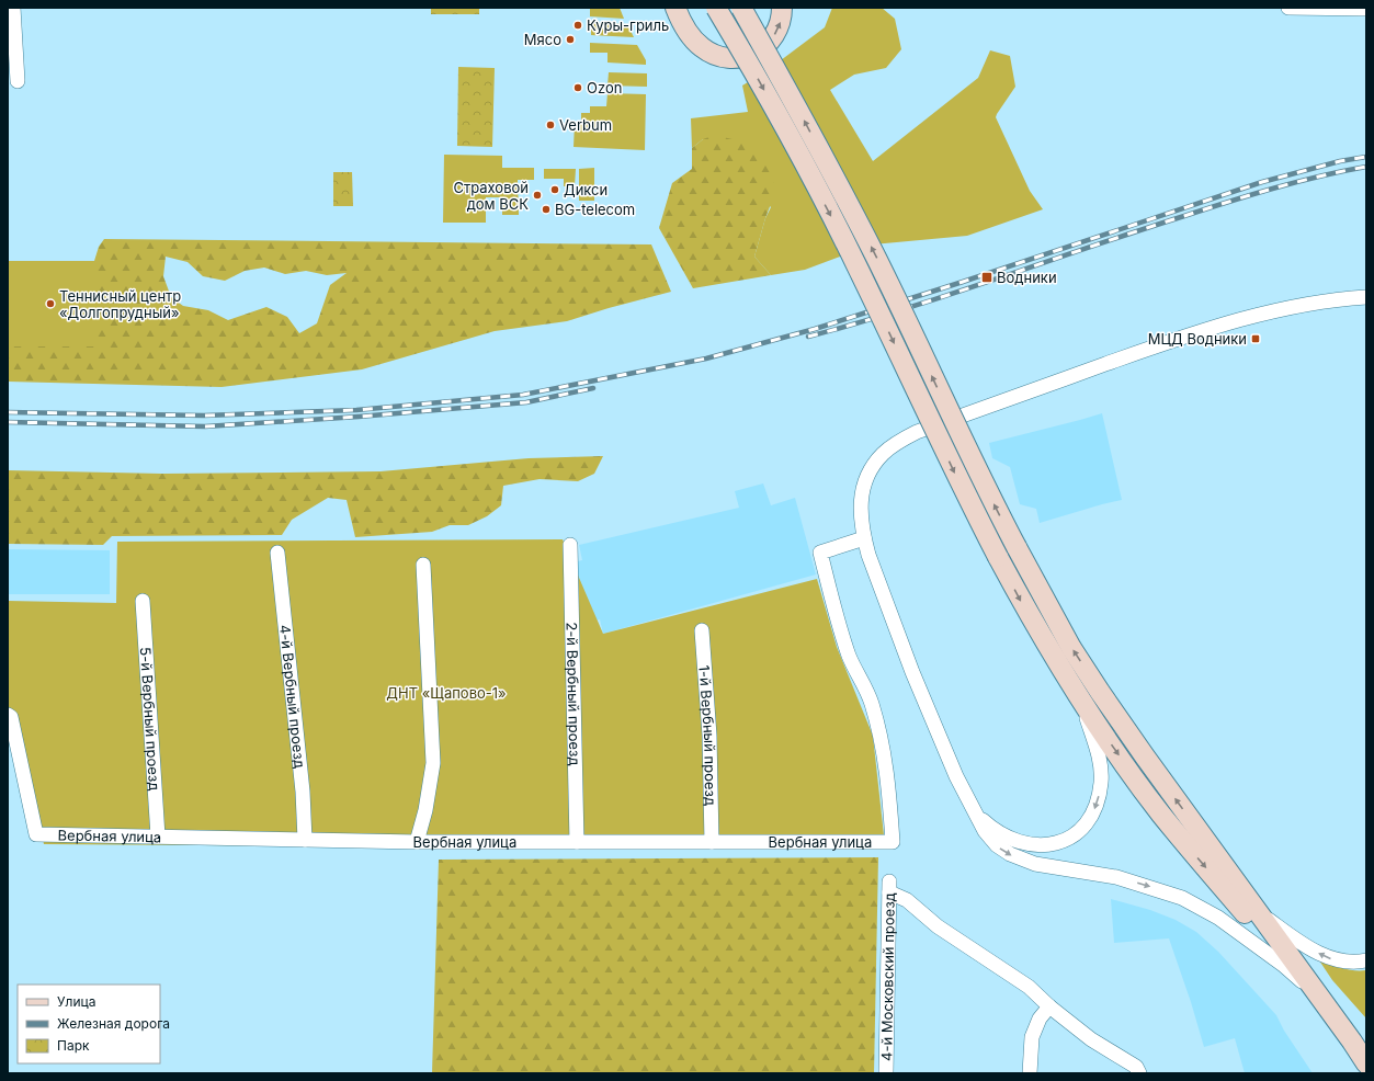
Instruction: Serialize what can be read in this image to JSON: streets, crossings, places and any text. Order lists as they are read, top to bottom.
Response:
{
  "streets": {
    "street": [
      "2-й Вербный проезд",
      "4-й Вербный проезд",
      "5-й Вербный проезд",
      "1-й Вербный проезд",
      "Вербная улица",
      "4-й Московский проезд"
    ]
  },
  "crossings": [
    ["2-й Вербный проезд", "Вербная улица"],
    ["4-й Вербный проезд", "Вербная улица"],
    ["5-й Вербный проезд", "Вербная улица"],
    ["1-й Вербный проезд", "Вербная улица"]
  ],
  "parks": ["ДНТ «Щапово-1»"],
  "places": {
    "other": [
      "Куры-гриль",
      "Мясо",
      "Ozon",
      "Verbum",
      "Дикси",
      "Страховой дом ВСК",
      "BG-telecom",
      "Теннисный центр «Долгопрудный»"
    ],
    "transit": ["Водники", "МЦД Водники"]
  },
  "legend": ["Улица", "Железная дорога", "Парк"]
}
